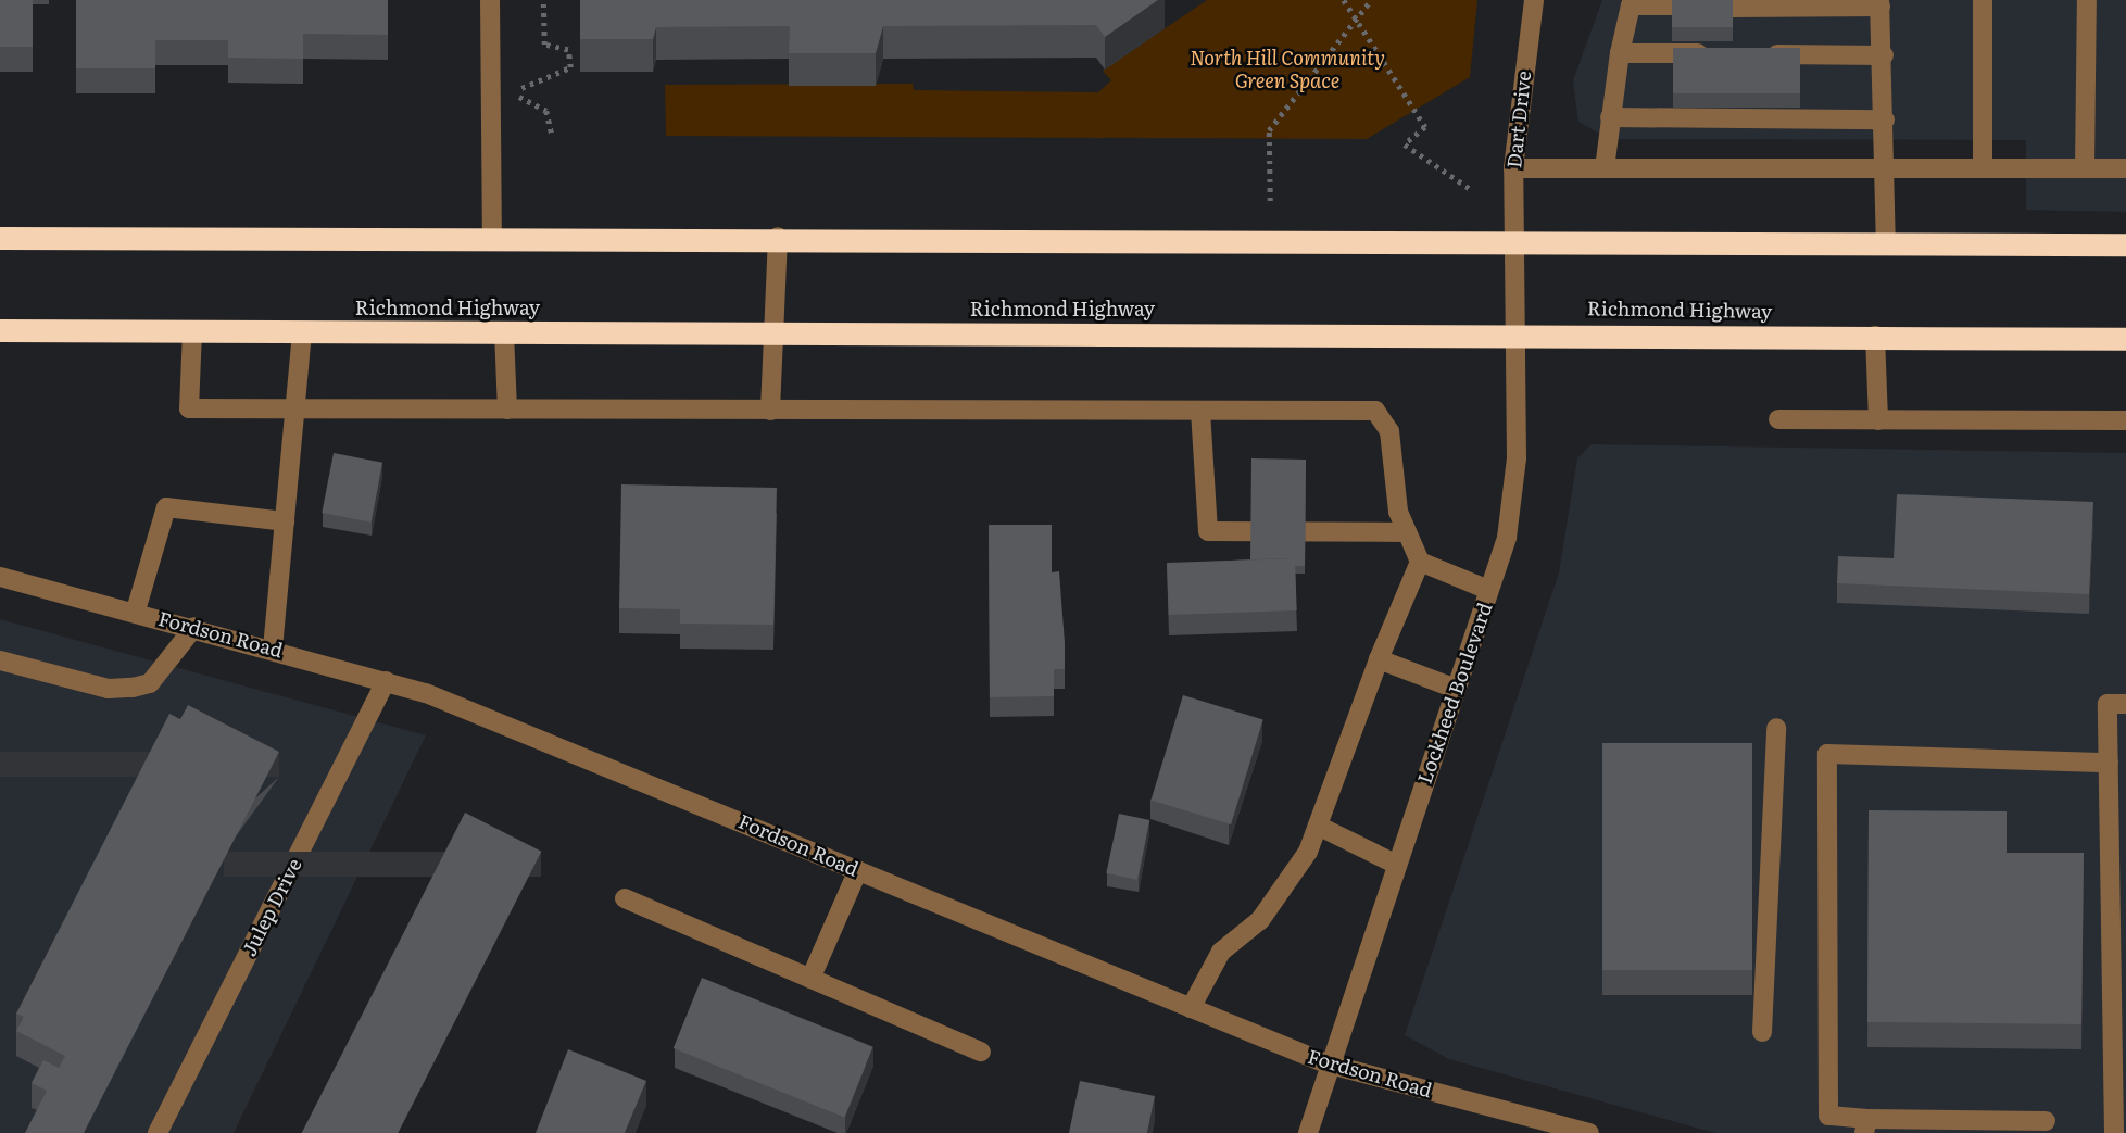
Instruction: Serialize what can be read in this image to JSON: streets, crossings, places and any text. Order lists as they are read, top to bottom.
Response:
{
  "streets": {
    "highway": ["Richmond Highway"],
    "street": [
      "Dart Drive",
      "Fordson Road",
      "Lockheed Boulevard",
      "Julep Drive"
    ]
  },
  "crossings": [
    ["Dart Drive", "Lockheed Boulevard"],
    ["Richmond Highway", "Lockheed Boulevard"],
    ["Fordson Road", "Lockheed Boulevard"],
    ["Fordson Road", "Julep Drive"]
  ],
  "parks": ["North Hill Community Green Space"]
}
